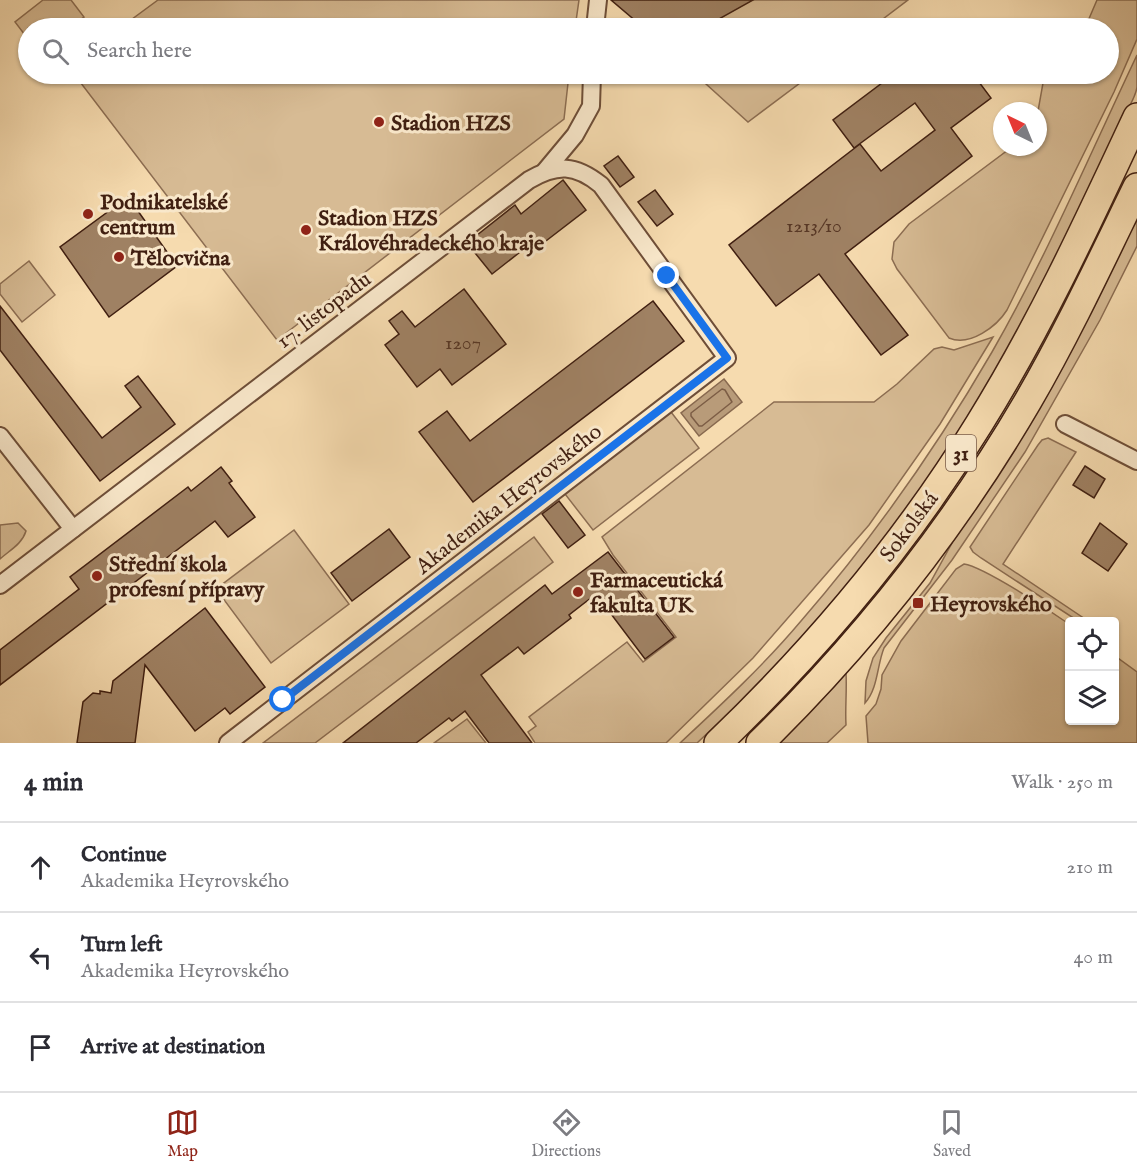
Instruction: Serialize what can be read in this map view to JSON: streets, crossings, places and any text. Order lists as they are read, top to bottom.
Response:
{
  "streets": {
    "main road": ["31", "Sokolská"],
    "street": ["17. listopadu", "Akademika Heyrovského"]
  },
  "crossings": [
    ["17. listopadu", "Akademika Heyrovského"]
  ],
  "places": {
    "other": [
      "Stadion HZS",
      "Podnikatelské centrum",
      "Stadion HZS Královéhradeckého kraje",
      "Tělocvična",
      "Střední škola profesní přípravy",
      "Farmaceutická fakulta UK"
    ],
    "transit": ["Heyrovského"]
  },
  "house_numbers": ["1213/10", "1207"],
  "north": "top left",
  "page": {
    "search": "Search here",
    "heading": ["4 min", "Walk · 250 m"],
    "list": [
      ["Continue", "Akademika Heyrovského", "210 m"],
      ["Turn left", "Akademika Heyrovského", "40 m"],
      "Arrive at destination"
    ],
    "nav": ["Map", "Directions", "Saved"]
  }
}
